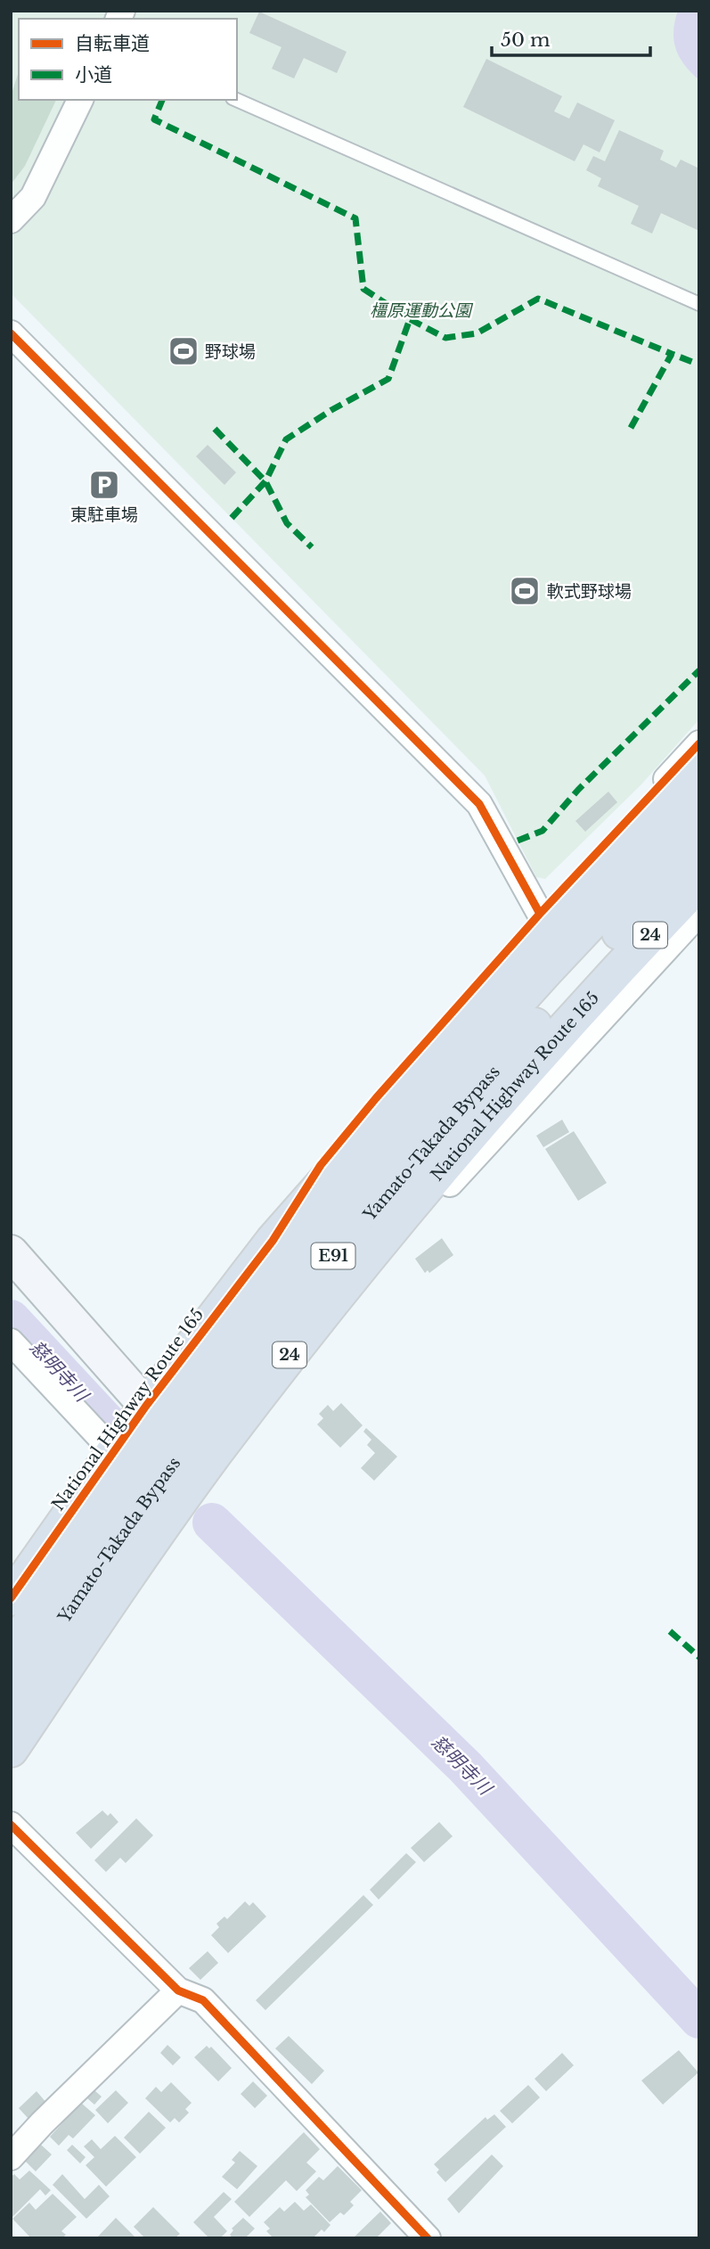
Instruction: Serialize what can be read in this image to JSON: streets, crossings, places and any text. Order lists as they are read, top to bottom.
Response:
{
  "streets": {
    "highway": [
      "24",
      "National Highway Route 165",
      "Yamato-Takada Bypass",
      "E91"
    ]
  },
  "water": ["慈明寺川"],
  "parks": ["橿原運動公園"],
  "places": {
    "sports": ["野球場", "軟式野球場"],
    "parking": ["東駐車場"]
  },
  "legend": ["自転車道", "小道"],
  "scale_bar": "50 m"
}
